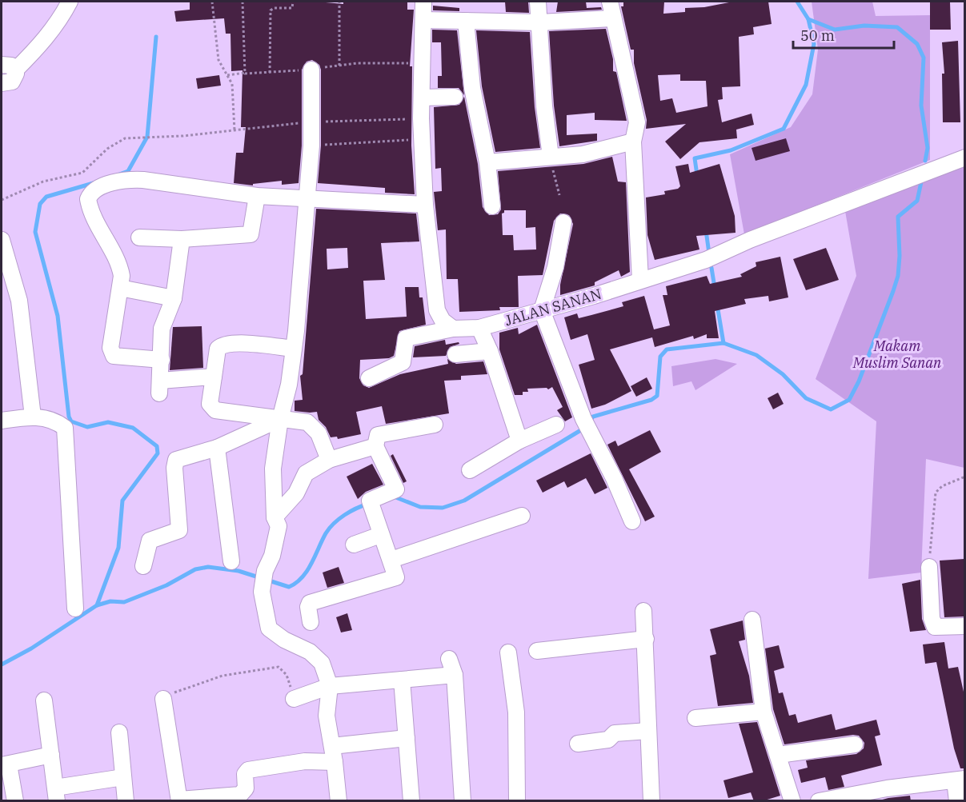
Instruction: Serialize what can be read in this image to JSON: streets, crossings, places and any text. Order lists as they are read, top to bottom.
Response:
{
  "streets": {
    "street": ["JALAN SANAN"]
  },
  "parks": ["Makam Muslim Sanan"],
  "scale_bar": "50 m"
}
